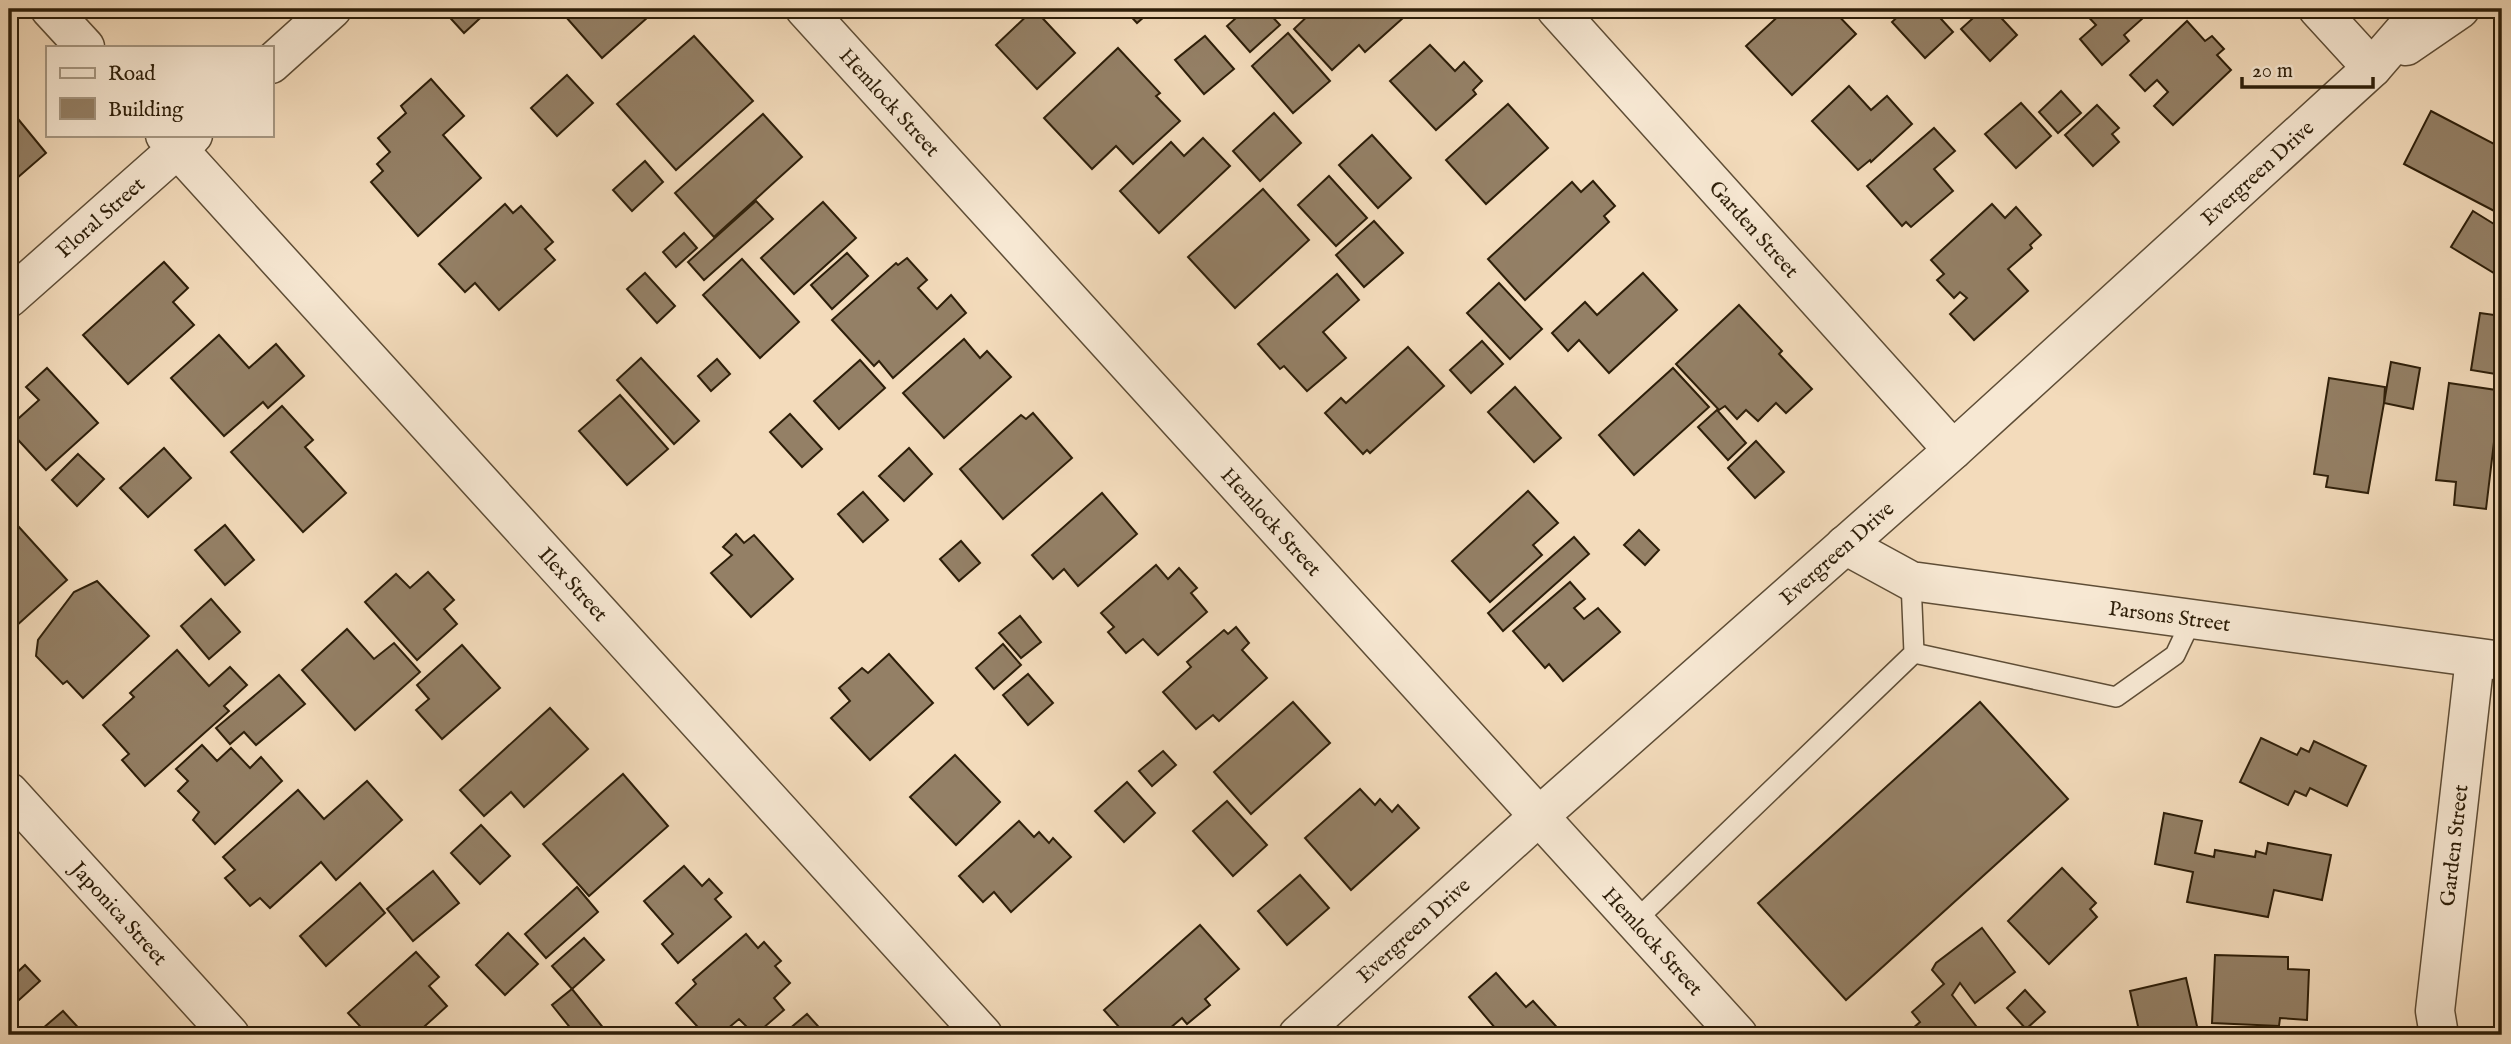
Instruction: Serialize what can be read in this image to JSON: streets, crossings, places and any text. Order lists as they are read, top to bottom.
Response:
{
  "streets": {
    "street": [
      "Hemlock Street",
      "Evergreen Drive",
      "Floral Street",
      "Garden Street",
      "Ilex Street",
      "Parsons Street",
      "Japonica Street"
    ]
  },
  "crossings": [
    ["Hemlock Street", "Evergreen Drive"],
    ["Evergreen Drive", "Garden Street"],
    ["Evergreen Drive", "Parsons Street"],
    ["Floral Street", "Ilex Street"],
    ["Garden Street", "Parsons Street"]
  ],
  "legend": ["Road", "Building"],
  "scale_bar": "20 m"
}
